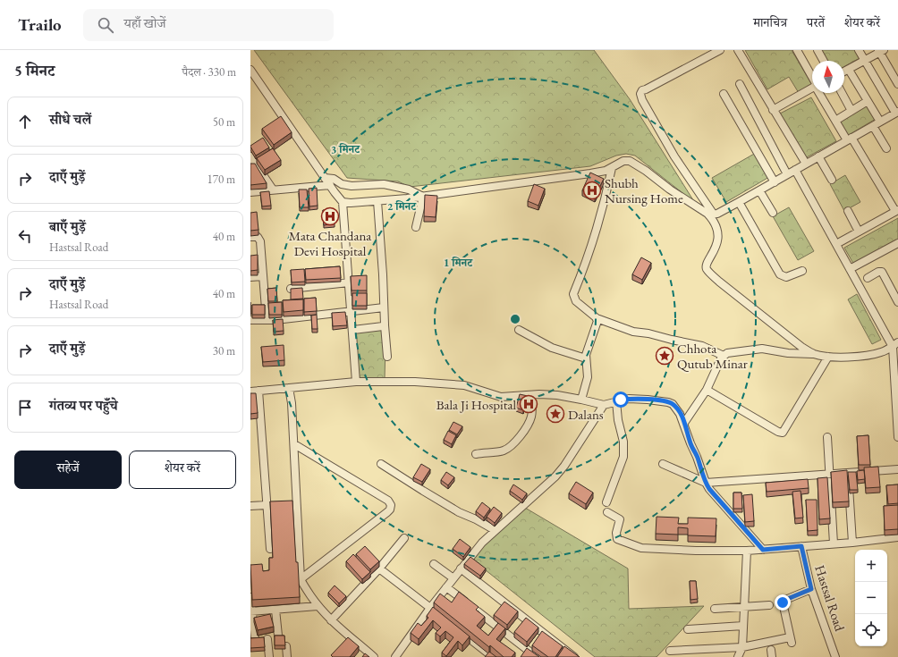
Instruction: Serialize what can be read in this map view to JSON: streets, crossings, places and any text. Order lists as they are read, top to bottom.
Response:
{
  "streets": {
    "street": ["Hastsal Road"]
  },
  "places": {
    "hospital": ["Shubh Nursing Home", "Mata Chandana Devi Hospital", "Bala Ji Hospital"],
    "place": ["Chhota Qutub Minar", "Dalans"]
  },
  "north": "top",
  "page": {
    "header": "Trailo",
    "search": "यहाँ खोजें",
    "nav": ["मानचित्र", "परतें", "शेयर करें"],
    "heading": ["5 मिनट", "पैदल · 330 m"],
    "list": [
      ["सीधे चलें", "50 m"],
      ["दाएँ मुड़ें", "170 m"],
      ["बाएँ मुड़ें", "Hastsal Road", "40 m"],
      ["दाएँ मुड़ें", "Hastsal Road", "40 m"],
      ["दाएँ मुड़ें", "30 m"],
      "गंतव्य पर पहुँचे"
    ],
    "buttons": ["सहेजें", "शेयर करें"],
    "map_buttons": ["+", "−"]
  },
  "rings": ["3 मिनट", "2 मिनट", "1 मिनट"]
}
